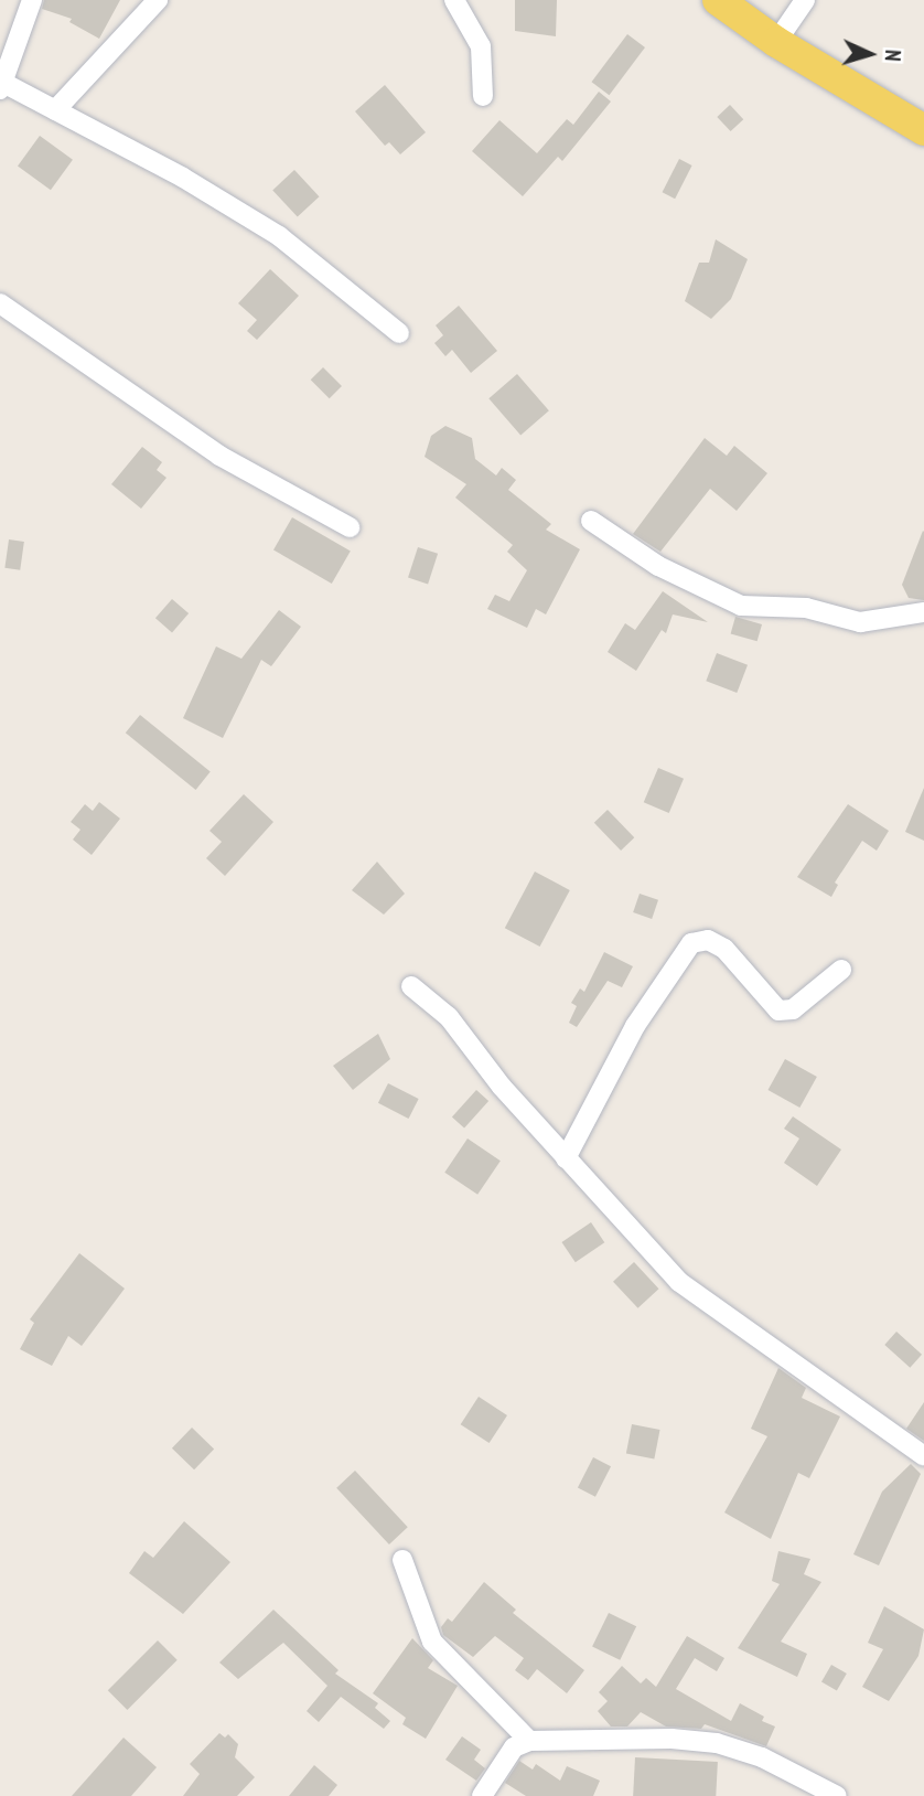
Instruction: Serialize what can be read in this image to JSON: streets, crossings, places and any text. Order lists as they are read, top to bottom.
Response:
{
  "north": "right"
}
